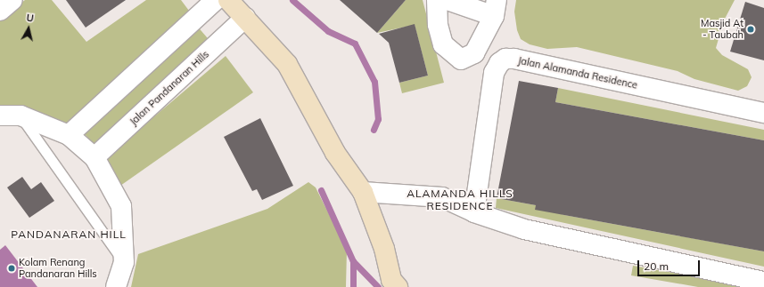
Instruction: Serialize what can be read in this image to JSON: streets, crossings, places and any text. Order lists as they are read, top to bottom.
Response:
{
  "streets": {
    "street": ["Jalan Alamanda Residence", "Jalan Pandanaran Hills"]
  },
  "districts": ["ALAMANDA HILLS RESIDENCE", "PANDANARAN HILL"],
  "places": ["Masjid At - Taubah", "Kolam Renang Pandanaran Hills"],
  "scale_bar": "20 m",
  "north": "top"
}
